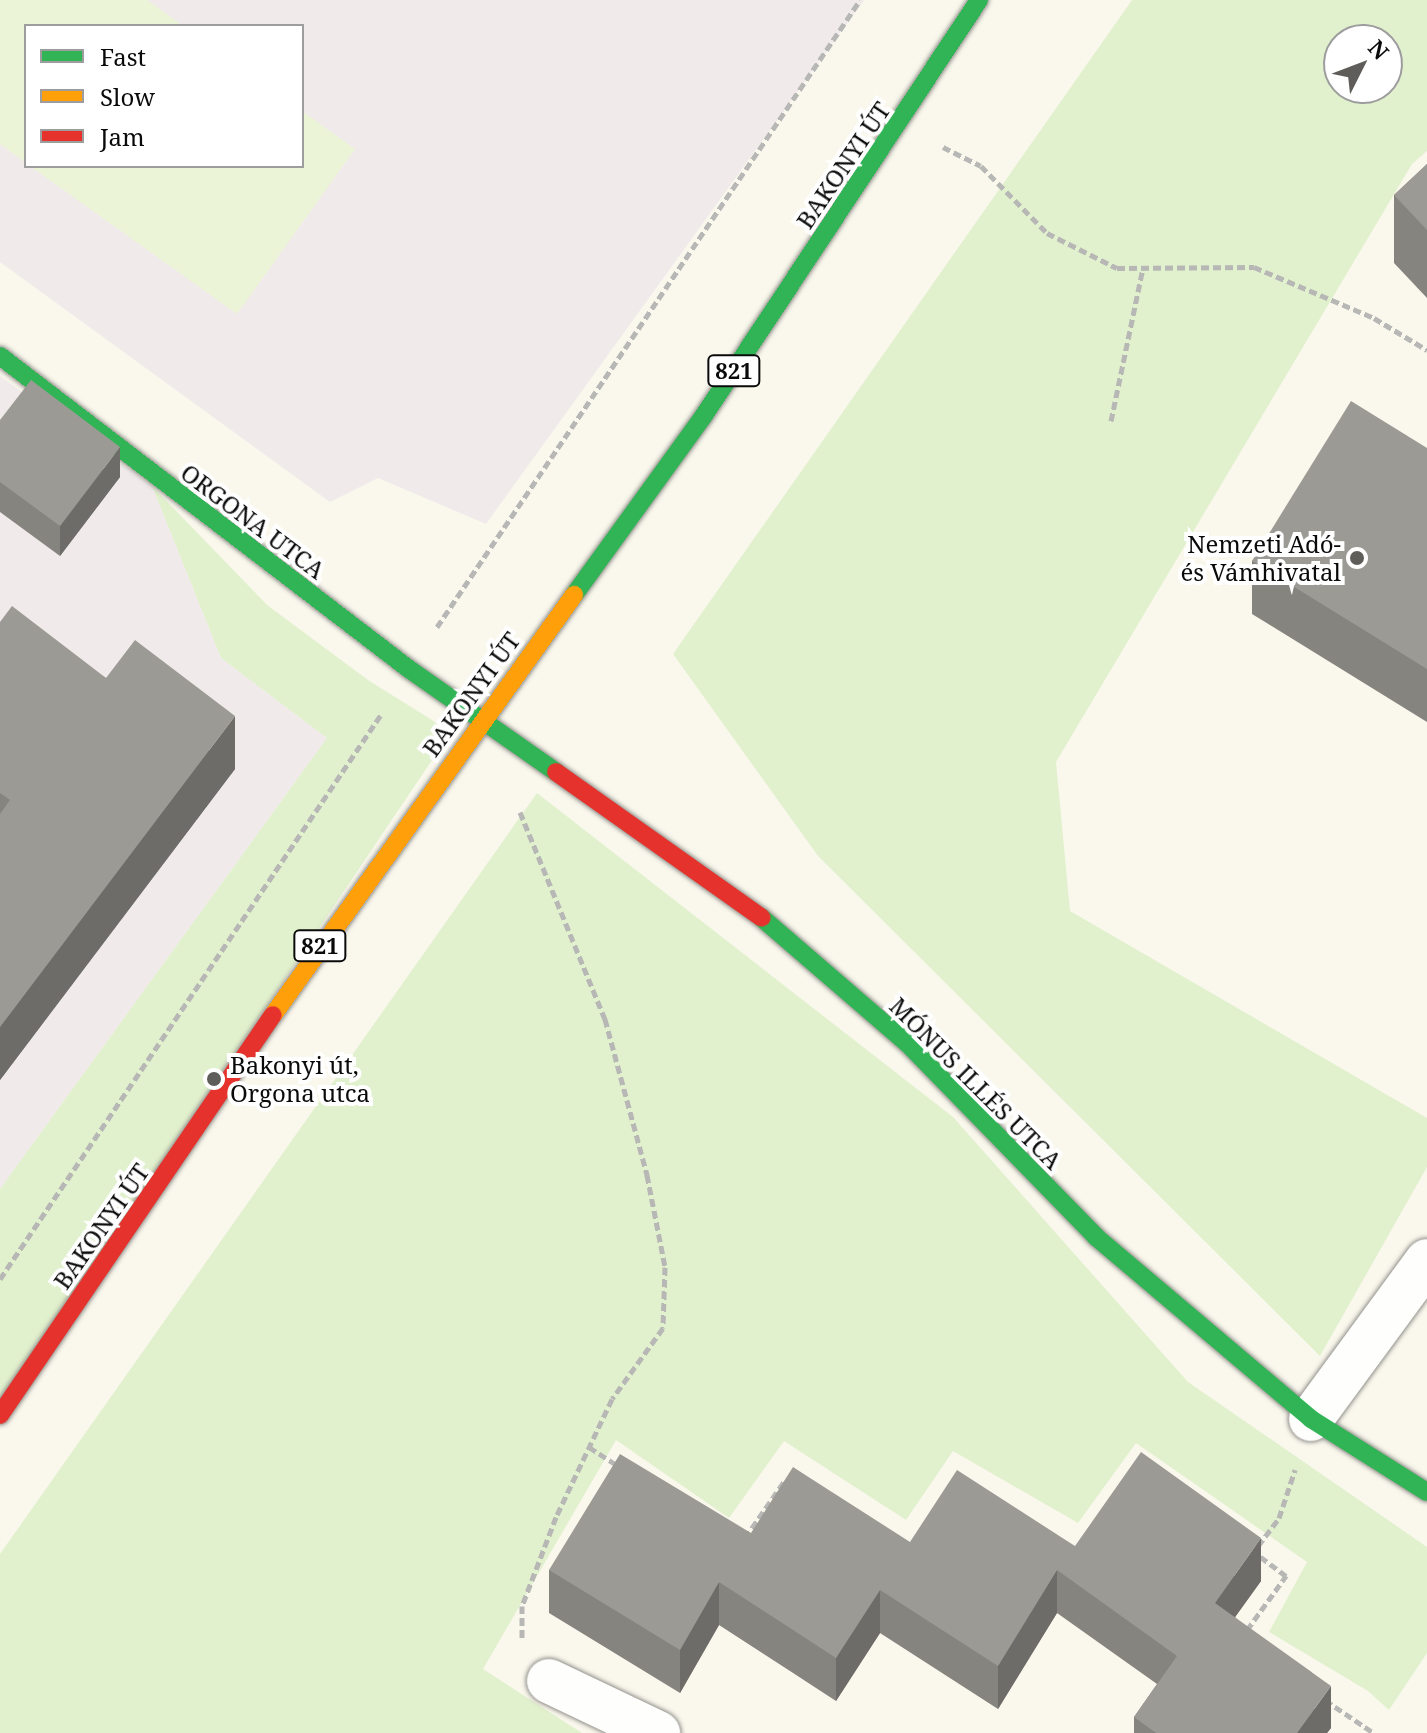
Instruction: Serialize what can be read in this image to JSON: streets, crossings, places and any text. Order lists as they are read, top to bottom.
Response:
{
  "streets": {
    "street": [
      "BAKONYI ÚT",
      "821",
      "ORGONA UTCA",
      "MÓNUS ILLÉS UTCA"
    ]
  },
  "crossings": [
    ["BAKONYI ÚT", "ORGONA UTCA"],
    ["BAKONYI ÚT", "MÓNUS ILLÉS UTCA"],
    ["ORGONA UTCA", "MÓNUS ILLÉS UTCA"]
  ],
  "places": ["Nemzeti Adó- és Vámhivatal", "Bakonyi út, Orgona utca"],
  "legend": ["Fast", "Slow", "Jam"],
  "north": "top right"
}
